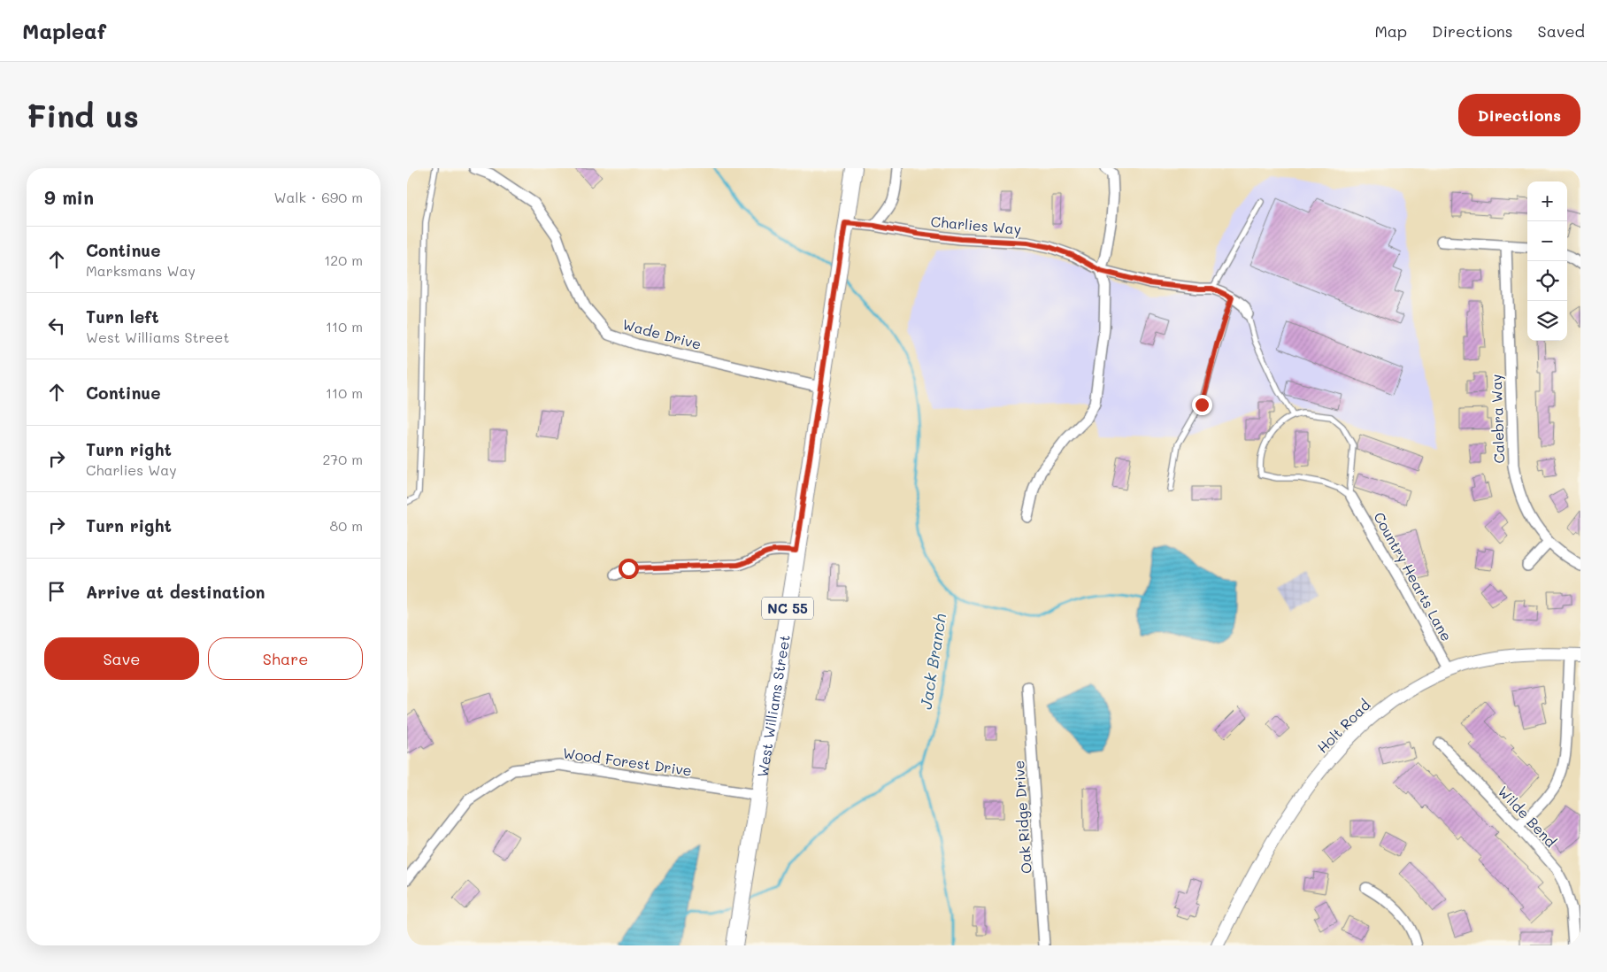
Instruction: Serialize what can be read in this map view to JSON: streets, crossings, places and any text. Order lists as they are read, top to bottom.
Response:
{
  "streets": {
    "main road": ["NC 55", "West Williams Street"],
    "street": [
      "Charlies Way",
      "Wade Drive",
      "Calebra Way",
      "Country Hearts Lane",
      "Holt Road",
      "Wood Forest Drive",
      "Wilde Bend",
      "Oak Ridge Drive"
    ]
  },
  "crossings": [
    ["Charlies Way", "NC 55"],
    ["Wade Drive", "NC 55"],
    ["Wade Drive", "West Williams Street"],
    ["Country Hearts Lane", "Holt Road"],
    ["NC 55", "West Williams Street"],
    ["West Williams Street", "Wood Forest Drive"]
  ],
  "water": ["Jack Branch"],
  "page": {
    "header": "Mapleaf",
    "nav": ["Map", "Directions", "Saved"],
    "buttons": [
      "Directions",
      ["Save", "Share"]
    ],
    "title": "Find us",
    "heading": ["9 min", "Walk · 690 m"],
    "map_buttons": ["+", "−"],
    "list": [
      ["Continue", "Marksmans Way", "120 m"],
      ["Turn left", "West Williams Street", "110 m"],
      ["Continue", "110 m"],
      ["Turn right", "Charlies Way", "270 m"],
      ["Turn right", "80 m"],
      "Arrive at destination"
    ]
  }
}
